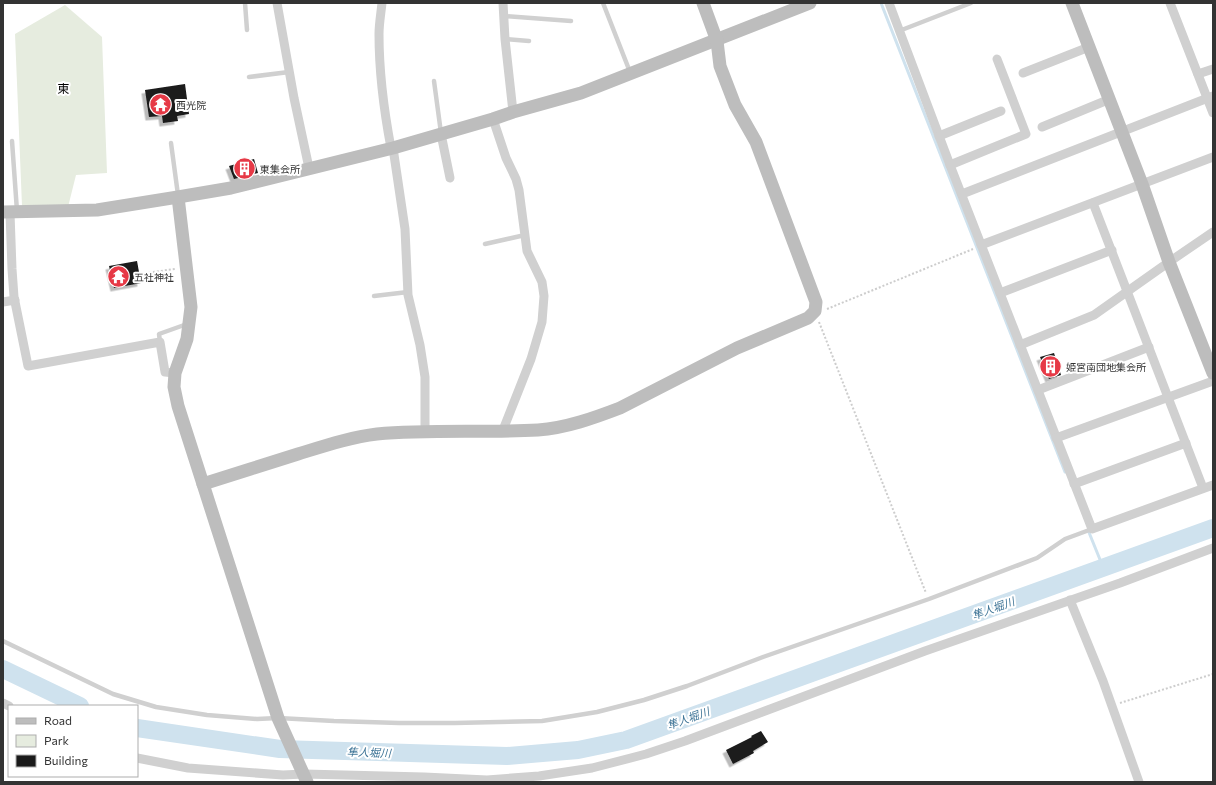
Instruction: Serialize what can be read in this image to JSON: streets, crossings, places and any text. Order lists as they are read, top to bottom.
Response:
{
  "districts": ["東"],
  "water": ["隼人堀川"],
  "places": {
    "temple": ["西光院", "五社神社"],
    "building": ["東集会所", "姫宮南団地集会所"]
  },
  "legend": ["Road", "Park", "Building"]
}
